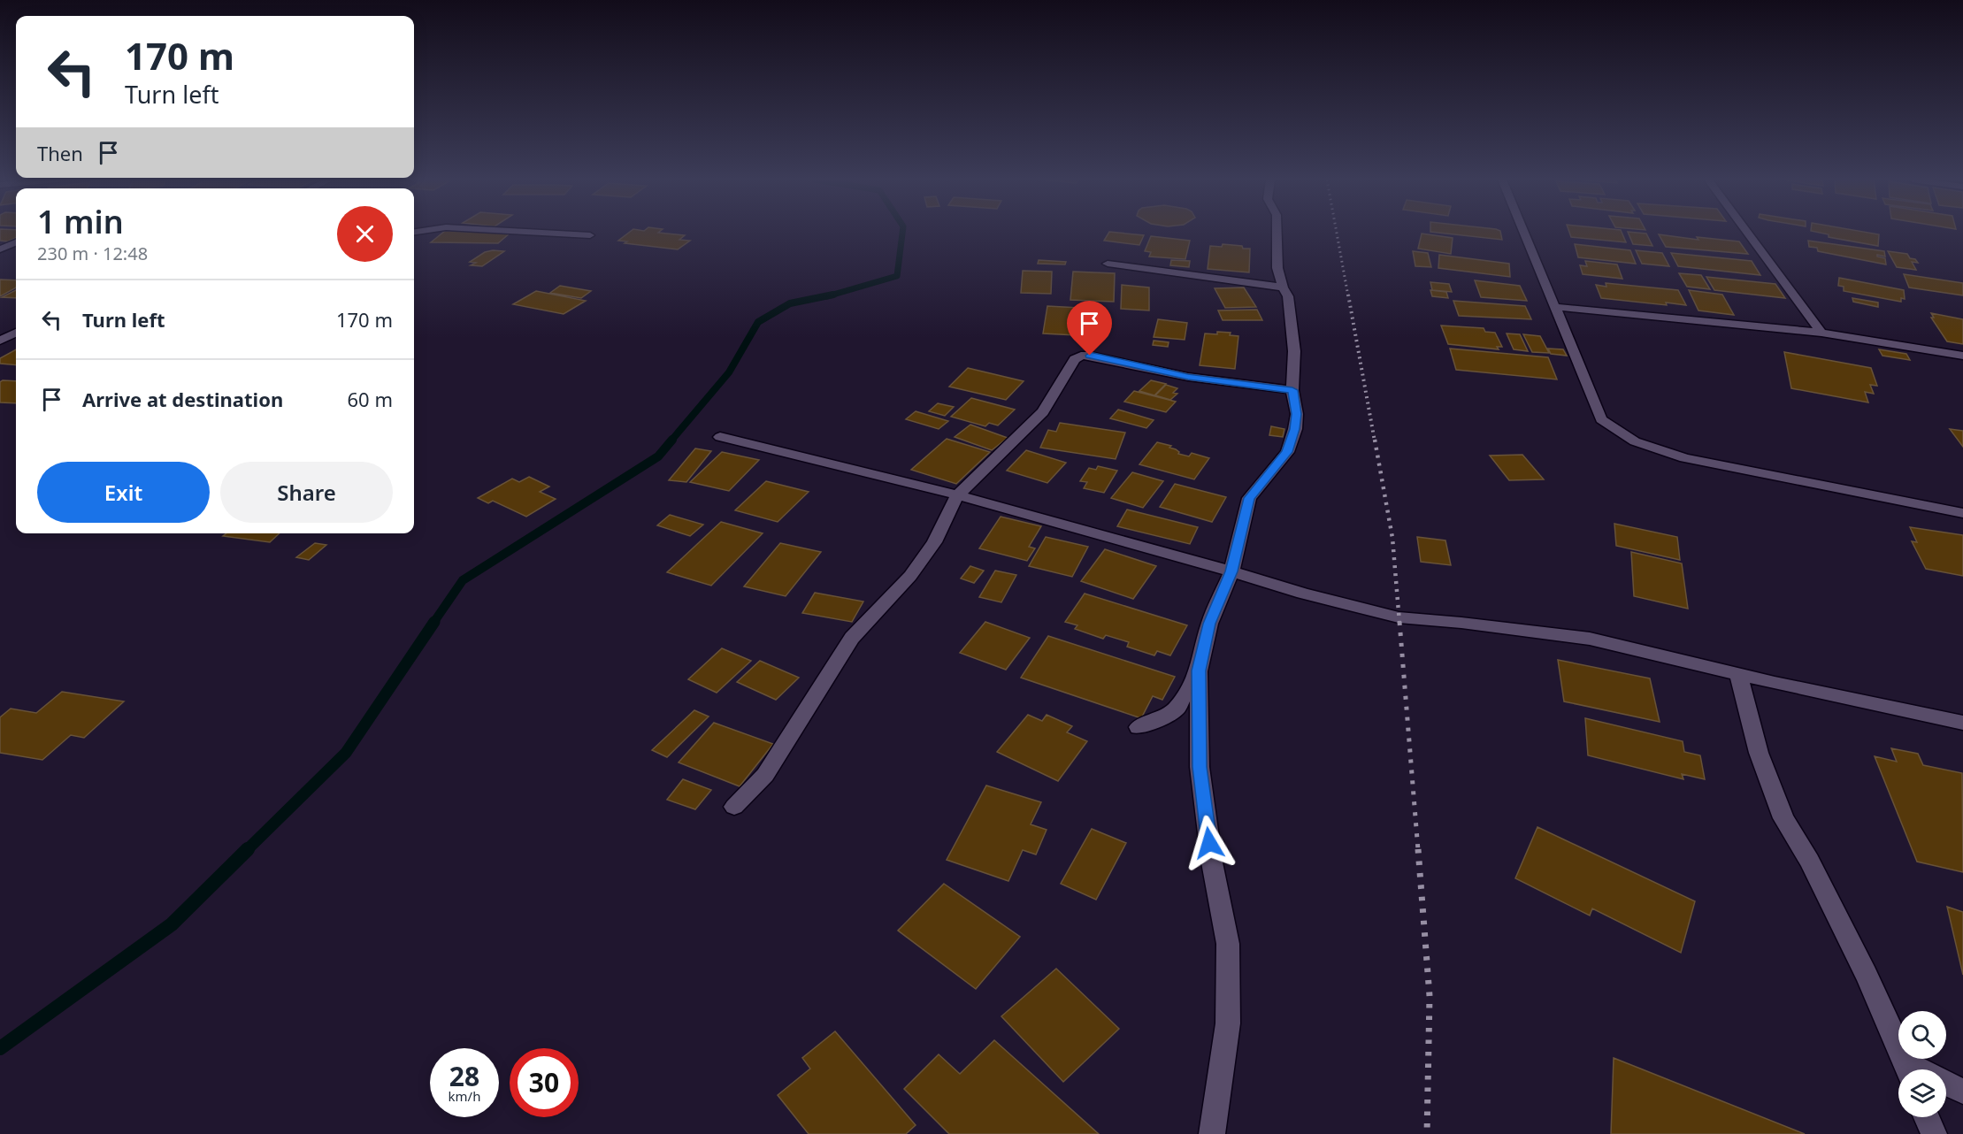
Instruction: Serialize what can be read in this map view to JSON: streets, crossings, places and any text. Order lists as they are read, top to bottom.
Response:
{
  "page": {
    "turn": ["170 m", "Turn left"],
    "then": "Then",
    "heading": ["1 min", "230 m · 12:48"],
    "list": [
      {
        "name": "Turn left",
        "value": "170 m"
      },
      {
        "name": "Arrive at destination",
        "value": "60 m"
      }
    ],
    "buttons": ["Exit", "Share"],
    "speed": "28 km/h",
    "limit": "30"
  }
}
